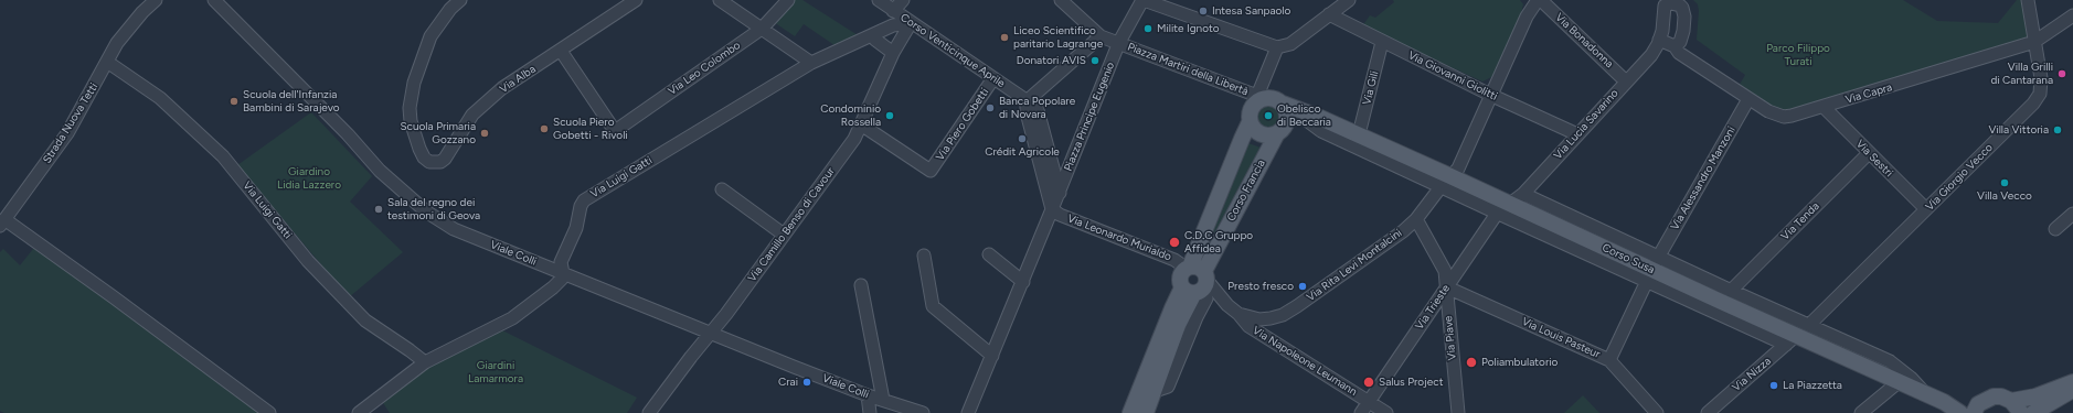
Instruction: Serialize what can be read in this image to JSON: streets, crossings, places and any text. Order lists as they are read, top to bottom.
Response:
{
  "streets": {
    "main road": ["Corso Francia", "Corso Susa"],
    "street": [
      "Via Bonadonna",
      "Corso Venticinque Aprile",
      "Via Leo Colombo",
      "Piazza Martiri della Libertà",
      "Via Giovanni Giolitti",
      "Via Alba",
      "Via Gili",
      "Via Capra",
      "Piazza Principe Eugenio",
      "Strada Nuova Tetti",
      "Via Piero Gobetti",
      "Via Lucia Savarino",
      "Via Sestri",
      "Via Luigi Gatti",
      "Via Giorgio Vecco",
      "Via Alessandro Manzoni",
      "Via Tenda",
      "Via Camillo Benso di Cavour",
      "Via Leonardo Murialdo",
      "Viale Colli",
      "Via Rita Levi Montalcini",
      "Via Trieste",
      "Via Piave",
      "Via Louis Pasteur",
      "Via Napoleone Leumann",
      "Via Nizza"
    ]
  },
  "crossings": [
    ["Via Bonadonna", "Via Lucia Savarino"],
    ["Corso Venticinque Aprile", "Piazza Principe Eugenio"],
    ["Corso Venticinque Aprile", "Via Piero Gobetti"],
    ["Corso Venticinque Aprile", "Via Luigi Gatti"],
    ["Corso Venticinque Aprile", "Via Camillo Benso di Cavour"],
    ["Via Leo Colombo", "Via Alba"],
    ["Piazza Martiri della Libertà", "Piazza Principe Eugenio"],
    ["Piazza Martiri della Libertà", "Corso Francia"],
    ["Piazza Martiri della Libertà", "Corso Susa"],
    ["Via Giovanni Giolitti", "Via Gili"],
    ["Via Giovanni Giolitti", "Via Lucia Savarino"],
    ["Via Giovanni Giolitti", "Via Rita Levi Montalcini"],
    ["Via Gili", "Corso Susa"],
    ["Via Capra", "Via Lucia Savarino"],
    ["Via Capra", "Via Sestri"],
    ["Via Capra", "Via Giorgio Vecco"],
    ["Via Capra", "Via Alessandro Manzoni"],
    ["Piazza Principe Eugenio", "Via Leonardo Murialdo"],
    ["Strada Nuova Tetti", "Via Luigi Gatti"],
    ["Via Piero Gobetti", "Via Camillo Benso di Cavour"],
    ["Via Lucia Savarino", "Corso Susa"],
    ["Via Lucia Savarino", "Via Trieste"],
    ["Via Sestri", "Via Giorgio Vecco"],
    ["Via Sestri", "Via Tenda"],
    ["Via Luigi Gatti", "Via Camillo Benso di Cavour"],
    ["Via Luigi Gatti", "Viale Colli"],
    ["Via Giorgio Vecco", "Corso Susa"],
    ["Via Alessandro Manzoni", "Corso Susa"],
    ["Via Alessandro Manzoni", "Via Louis Pasteur"],
    ["Corso Francia", "Via Leonardo Murialdo"],
    ["Corso Francia", "Corso Susa"],
    ["Corso Francia", "Via Napoleone Leumann"],
    ["Via Tenda", "Corso Susa"],
    ["Via Camillo Benso di Cavour", "Viale Colli"],
    ["Via Leonardo Murialdo", "Via Napoleone Leumann"],
    ["Corso Susa", "Via Rita Levi Montalcini"],
    ["Corso Susa", "Via Trieste"],
    ["Corso Susa", "Via Nizza"],
    ["Via Rita Levi Montalcini", "Via Piave"],
    ["Via Rita Levi Montalcini", "Via Napoleone Leumann"],
    ["Via Trieste", "Via Piave"],
    ["Via Trieste", "Via Louis Pasteur"],
    ["Via Trieste", "Via Napoleone Leumann"],
    ["Via Piave", "Via Louis Pasteur"]
  ],
  "parks": ["Parco Filippo Turati", "Giardino Lidia Lazzero", "Giardini Lamarmora"],
  "places": [
    "Intesa Sanpaolo",
    "Milite Ignoto",
    "Liceo Scientifico paritario Lagrange",
    "Donatori AVIS",
    "Villa Grilli di Cantarana",
    "Scuola dell'Infanzia Bambini di Sarajevo",
    "Banca Popolare di Novara",
    "Condominio Rossella",
    "Obelisco di Beccaria",
    "Scuola Piero Gobetti - Rivoli",
    "Villa Vittoria",
    "Scuola Primaria Gozzano",
    "Crédit Agricole",
    "Villa Vecco",
    "Sala del regno dei testimoni di Geova",
    "C.D.C Gruppo Affidea",
    "Presto fresco",
    "Poliambulatorio",
    "Crai",
    "Salus Project",
    "La Piazzetta"
  ]
}
